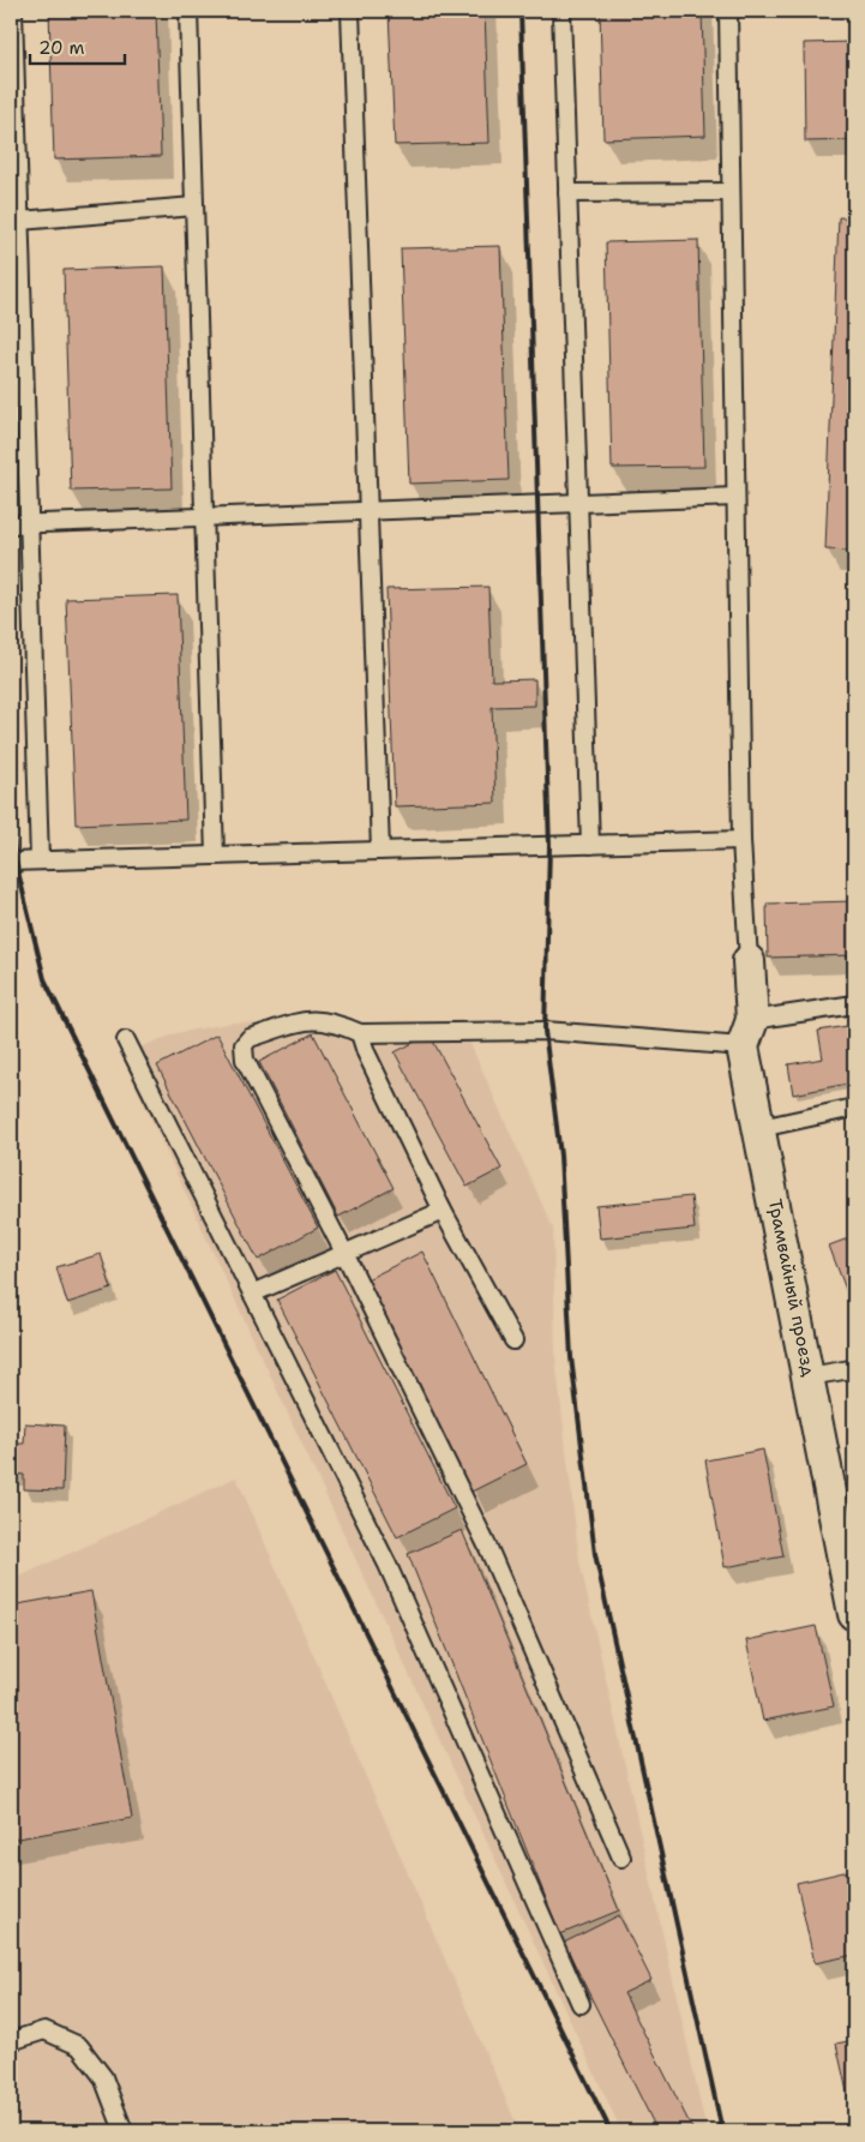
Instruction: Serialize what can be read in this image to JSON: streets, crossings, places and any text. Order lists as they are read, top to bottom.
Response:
{
  "streets": {
    "street": ["Трамвайный проезд"]
  },
  "scale_bar": "20 m"
}
